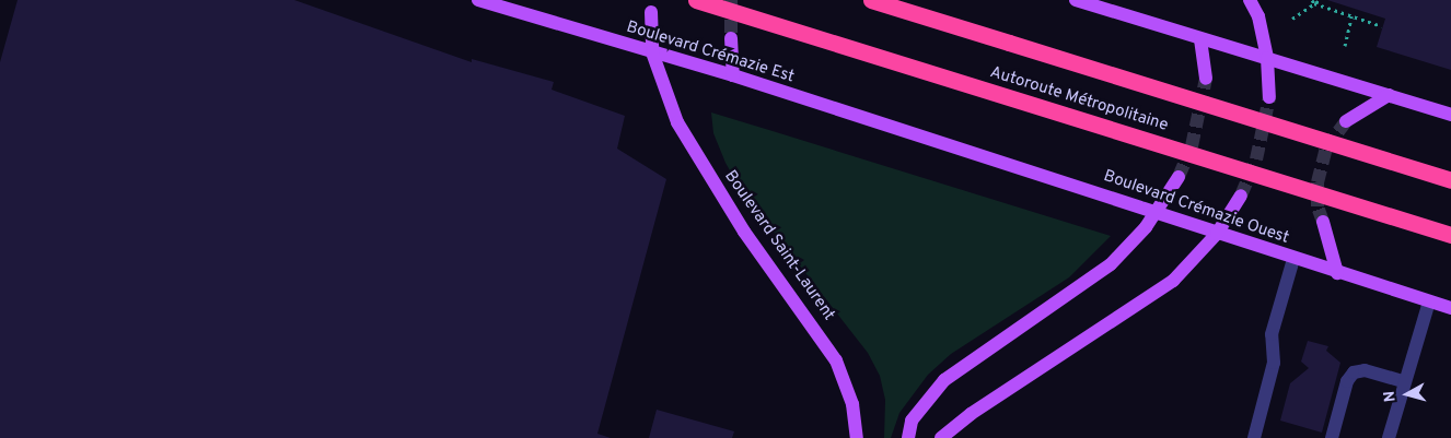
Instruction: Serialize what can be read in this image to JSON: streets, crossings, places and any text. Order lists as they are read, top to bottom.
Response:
{
  "streets": {
    "highway": ["Autoroute Métropolitaine"],
    "main road": ["Boulevard Crémazie Est", "Boulevard Crémazie Ouest", "Boulevard Saint-Laurent"]
  },
  "crossings": [
    ["Boulevard Crémazie Est", "Boulevard Crémazie Ouest"],
    ["Boulevard Crémazie Est", "Boulevard Saint-Laurent"]
  ],
  "north": "left"
}
